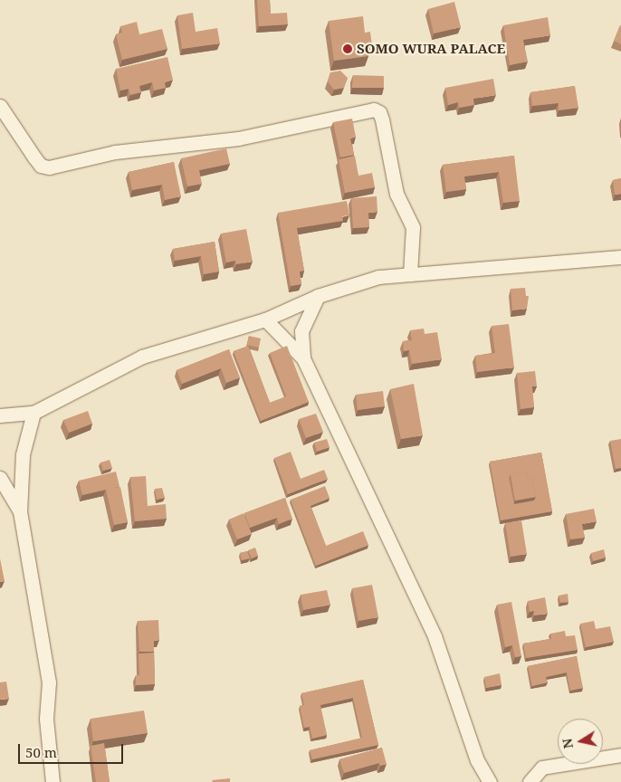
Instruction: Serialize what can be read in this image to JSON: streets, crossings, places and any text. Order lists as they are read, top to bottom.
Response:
{
  "places": ["SOMO WURA PALACE"],
  "scale_bar": "50 m",
  "north": "left"
}
